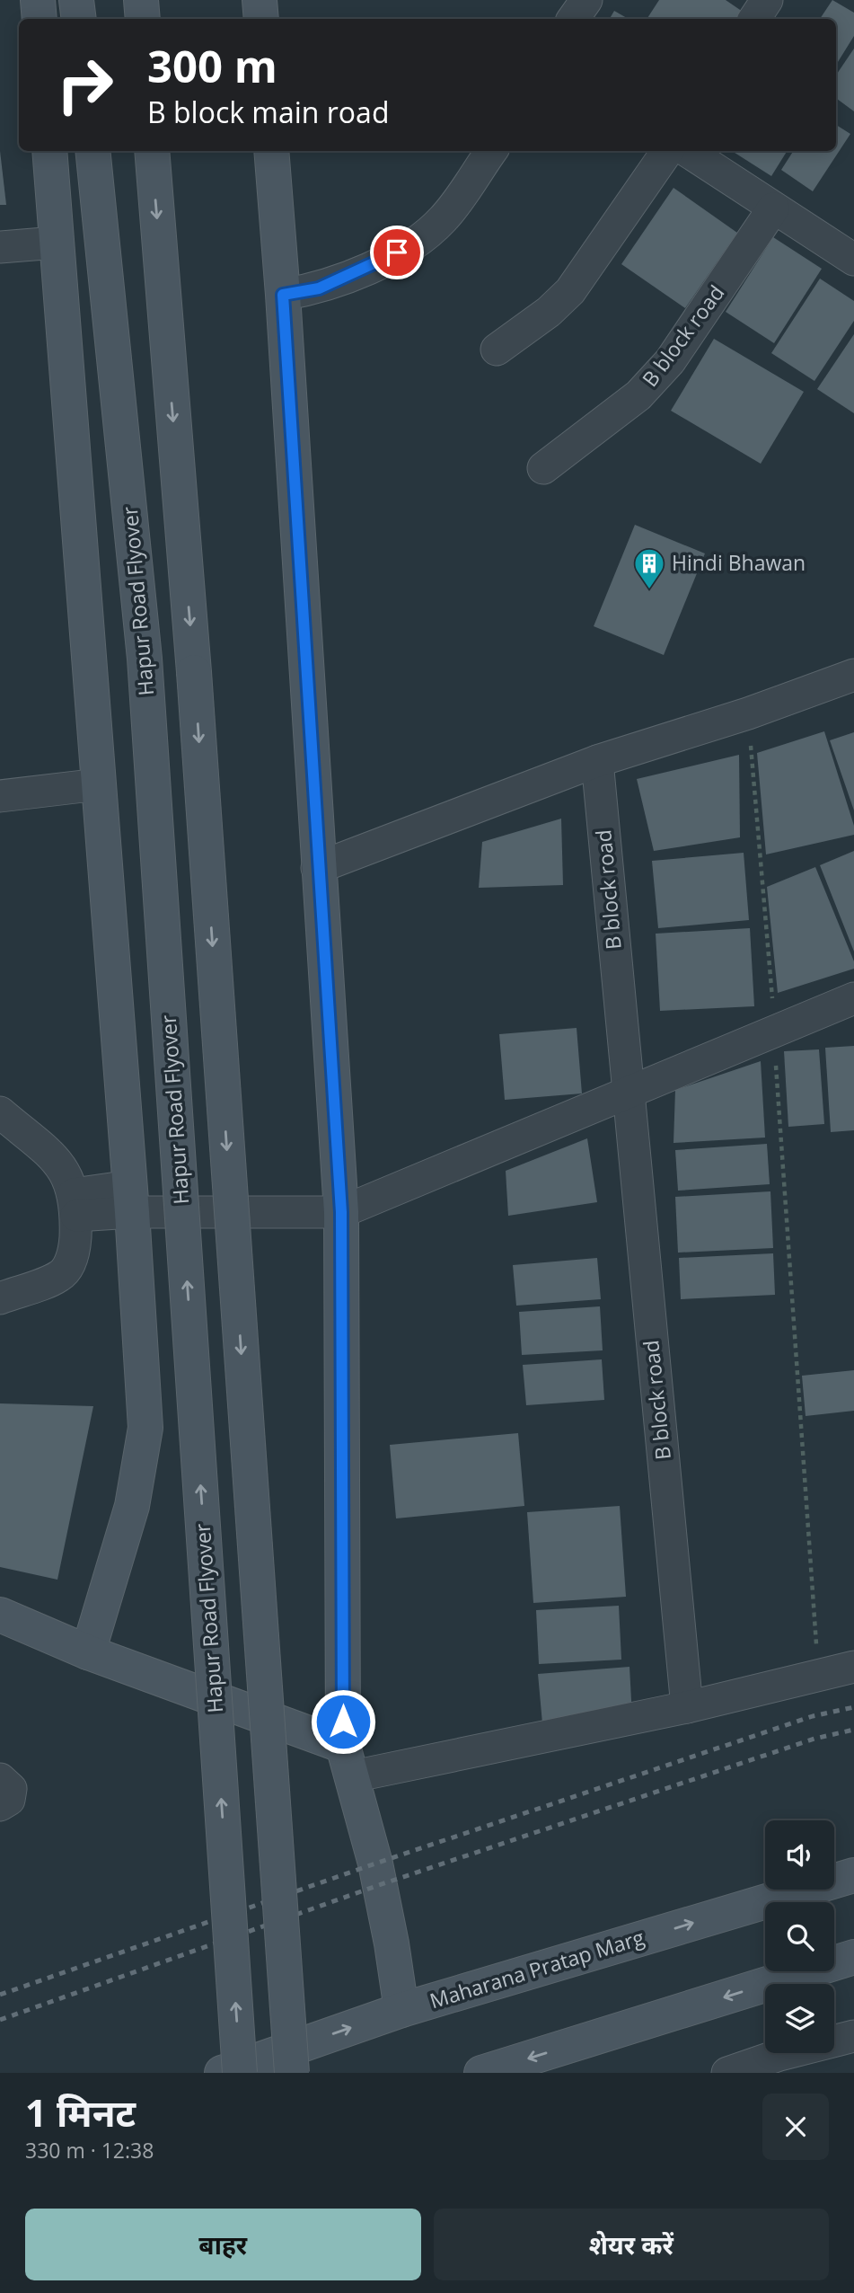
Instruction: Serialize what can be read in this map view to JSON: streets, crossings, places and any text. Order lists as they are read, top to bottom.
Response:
{
  "streets": {
    "main road": ["Hapur Road Flyover", "Maharana Pratap Marg"],
    "street": ["B block road"]
  },
  "places": {
    "building": ["Hindi Bhawan"]
  },
  "page": {
    "turn": ["300 m", "B block main road"],
    "heading": ["1 मिनट", "330 m · 12:38"],
    "buttons": ["बाहर", "शेयर करें"]
  }
}
